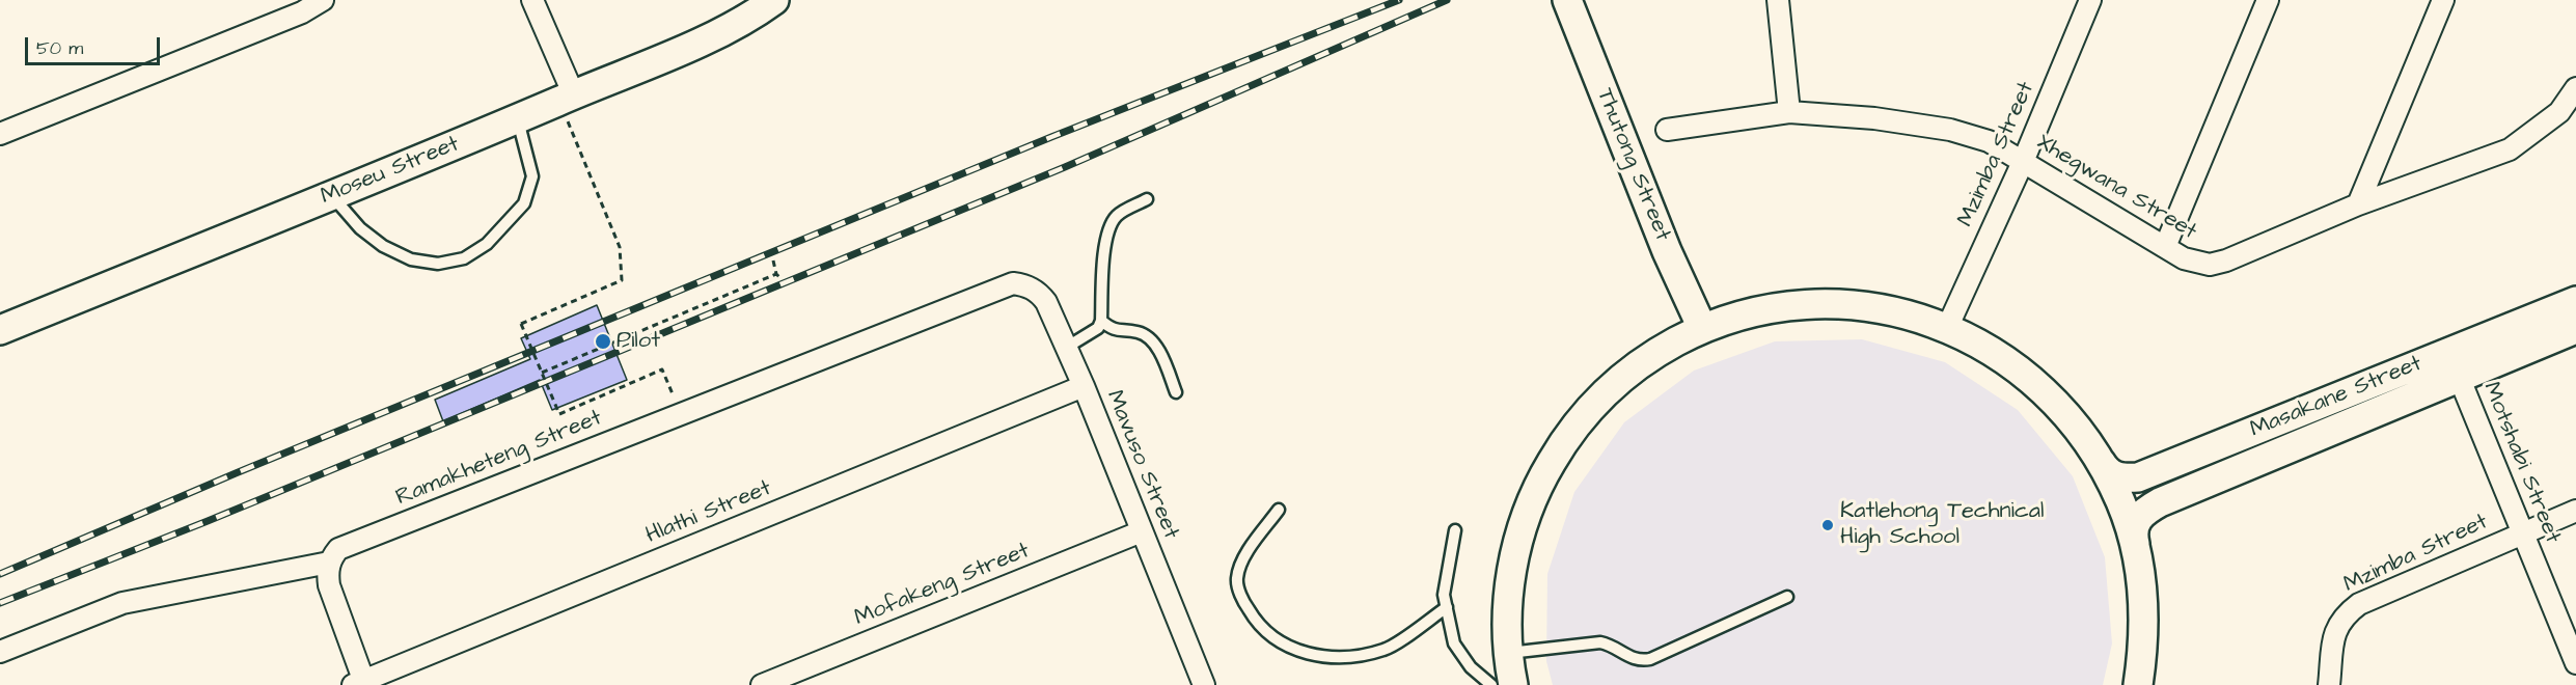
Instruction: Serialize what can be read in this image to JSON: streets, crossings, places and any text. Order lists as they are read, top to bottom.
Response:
{
  "streets": {
    "street": [
      "Mzimba Street",
      "Thutong Street",
      "Moseu Street",
      "Xhegwana Street",
      "Masakane Street",
      "Ramakheteng Street",
      "Motshabi Street",
      "Mavuso Street",
      "Hlathi Street",
      "Mofakeng Street"
    ]
  },
  "crossings": [
    ["Mzimba Street", "Xhegwana Street"],
    ["Mzimba Street", "Motshabi Street"],
    ["Masakane Street", "Motshabi Street"],
    ["Ramakheteng Street", "Mavuso Street"],
    ["Mavuso Street", "Hlathi Street"],
    ["Mavuso Street", "Mofakeng Street"]
  ],
  "places": ["Pilot", "Katlehong Technical High School"],
  "scale_bar": "50 m"
}
